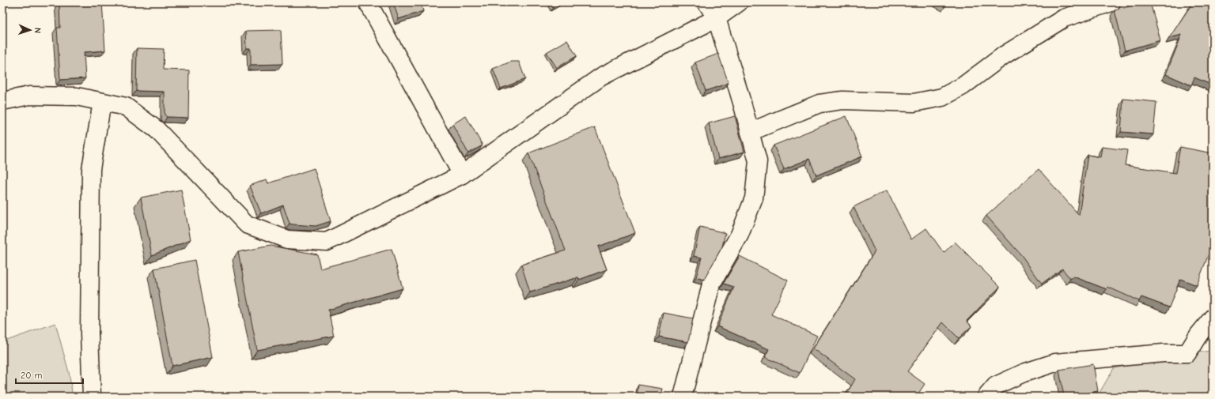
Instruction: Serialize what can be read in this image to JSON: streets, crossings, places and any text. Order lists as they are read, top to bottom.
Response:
{
  "scale_bar": "20 m",
  "north": "right"
}
